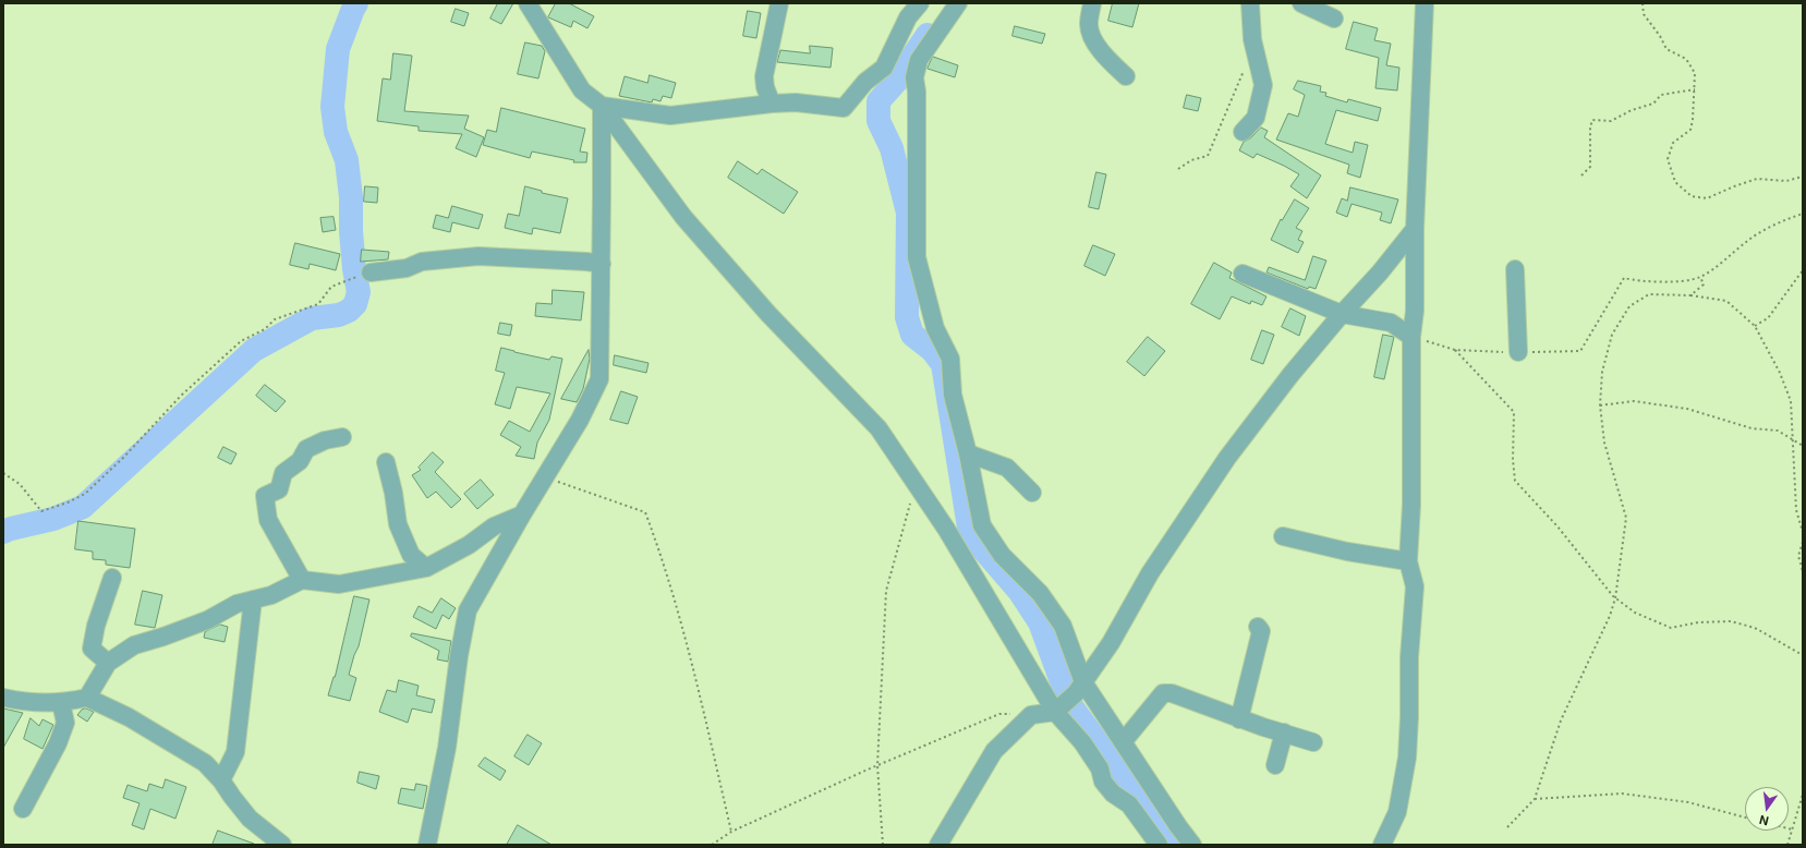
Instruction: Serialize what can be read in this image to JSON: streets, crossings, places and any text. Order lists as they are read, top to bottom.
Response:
{
  "north": "bottom"
}
